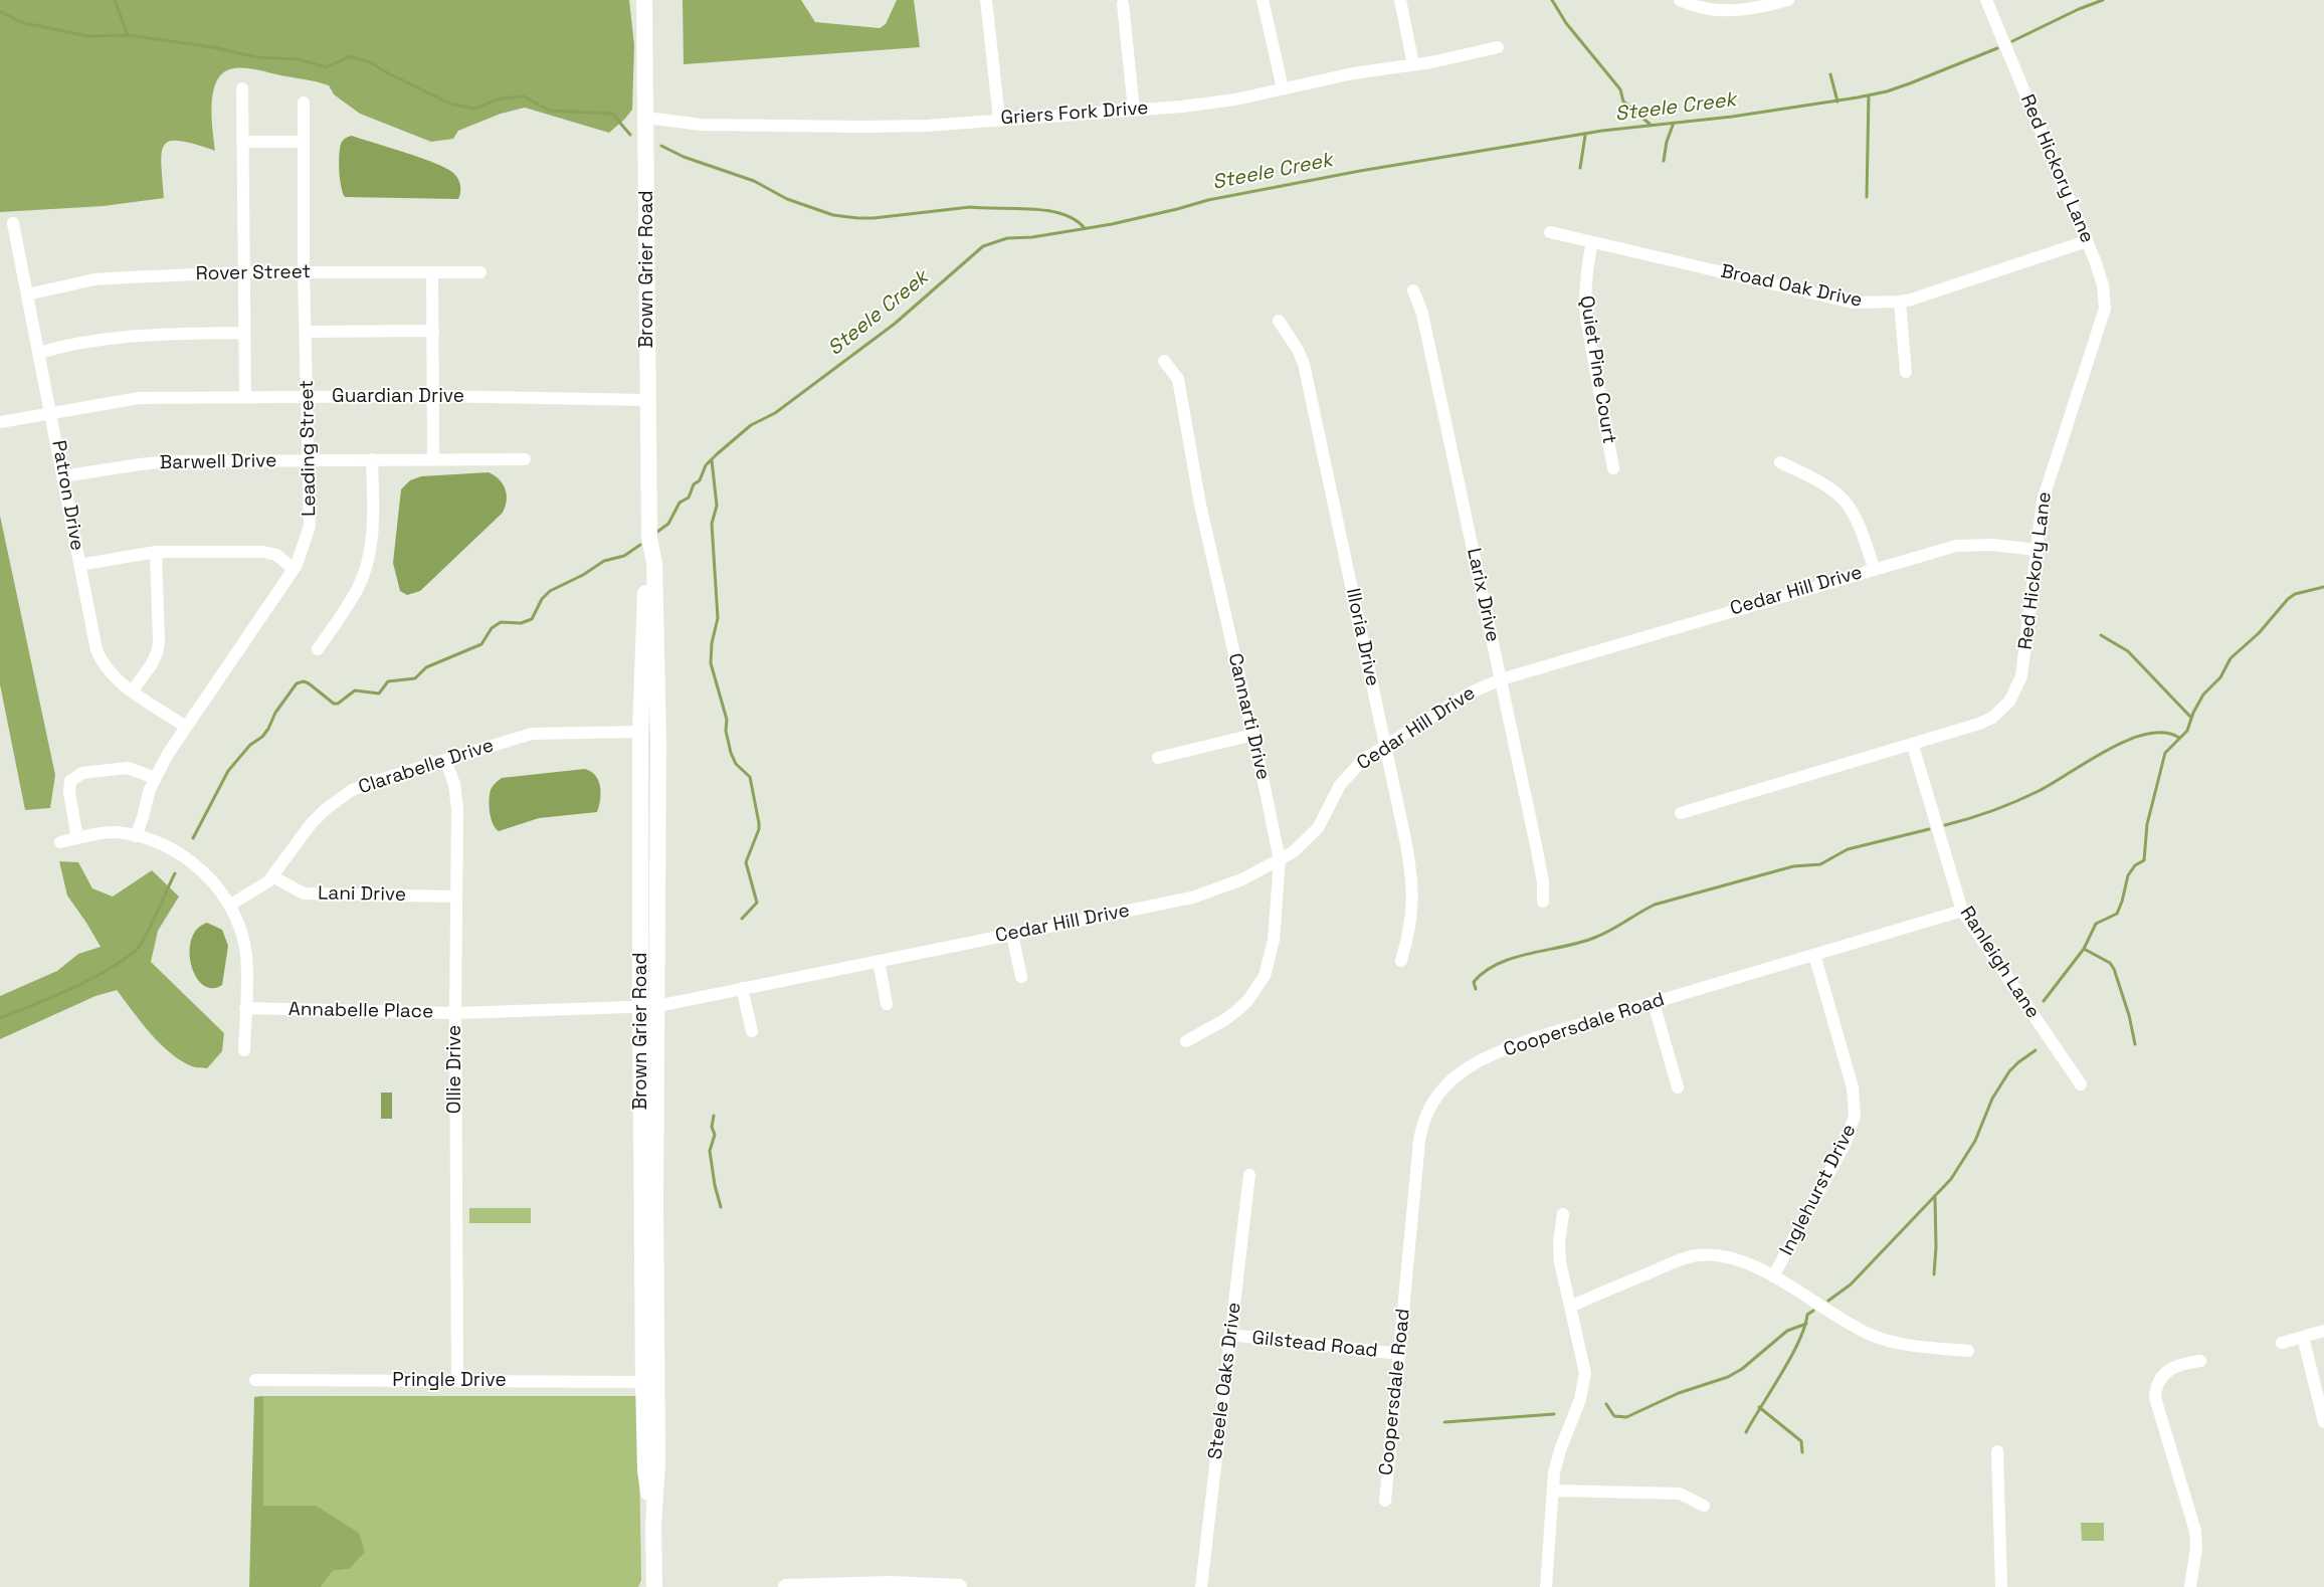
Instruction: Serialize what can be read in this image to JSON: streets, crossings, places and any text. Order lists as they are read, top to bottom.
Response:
{
  "streets": {
    "main road": ["Brown Grier Road"],
    "street": [
      "Griers Fork Drive",
      "Red Hickory Lane",
      "Rover Street",
      "Broad Oak Drive",
      "Quiet Pine Court",
      "Guardian Drive",
      "Leading Street",
      "Barwell Drive",
      "Patron Drive",
      "Cedar Hill Drive",
      "Larix Drive",
      "Illoria Drive",
      "Cannarti Drive",
      "Clarabelle Drive",
      "Lani Drive",
      "Ranleigh Lane",
      "Annabelle Place",
      "Coopersdale Road",
      "Ollie Drive",
      "Inglehurst Drive",
      "Gilstead Road",
      "Pringle Drive",
      "Steele Oaks Drive"
    ]
  },
  "crossings": [
    ["Griers Fork Drive", "Brown Grier Road"],
    ["Red Hickory Lane", "Broad Oak Drive"],
    ["Red Hickory Lane", "Cedar Hill Drive"],
    ["Red Hickory Lane", "Ranleigh Lane"],
    ["Brown Grier Road", "Guardian Drive"],
    ["Brown Grier Road", "Cedar Hill Drive"],
    ["Brown Grier Road", "Clarabelle Drive"],
    ["Brown Grier Road", "Annabelle Place"],
    ["Brown Grier Road", "Pringle Drive"],
    ["Rover Street", "Leading Street"],
    ["Rover Street", "Patron Drive"],
    ["Broad Oak Drive", "Quiet Pine Court"],
    ["Guardian Drive", "Leading Street"],
    ["Guardian Drive", "Patron Drive"],
    ["Leading Street", "Barwell Drive"],
    ["Leading Street", "Patron Drive"],
    ["Barwell Drive", "Patron Drive"],
    ["Cedar Hill Drive", "Larix Drive"],
    ["Cedar Hill Drive", "Illoria Drive"],
    ["Cedar Hill Drive", "Cannarti Drive"],
    ["Cedar Hill Drive", "Annabelle Place"],
    ["Clarabelle Drive", "Lani Drive"],
    ["Clarabelle Drive", "Ollie Drive"],
    ["Lani Drive", "Ollie Drive"],
    ["Ranleigh Lane", "Coopersdale Road"],
    ["Annabelle Place", "Ollie Drive"],
    ["Coopersdale Road", "Inglehurst Drive"],
    ["Coopersdale Road", "Gilstead Road"],
    ["Ollie Drive", "Pringle Drive"],
    ["Gilstead Road", "Steele Oaks Drive"]
  ],
  "water": ["Steele Creek"]
}
